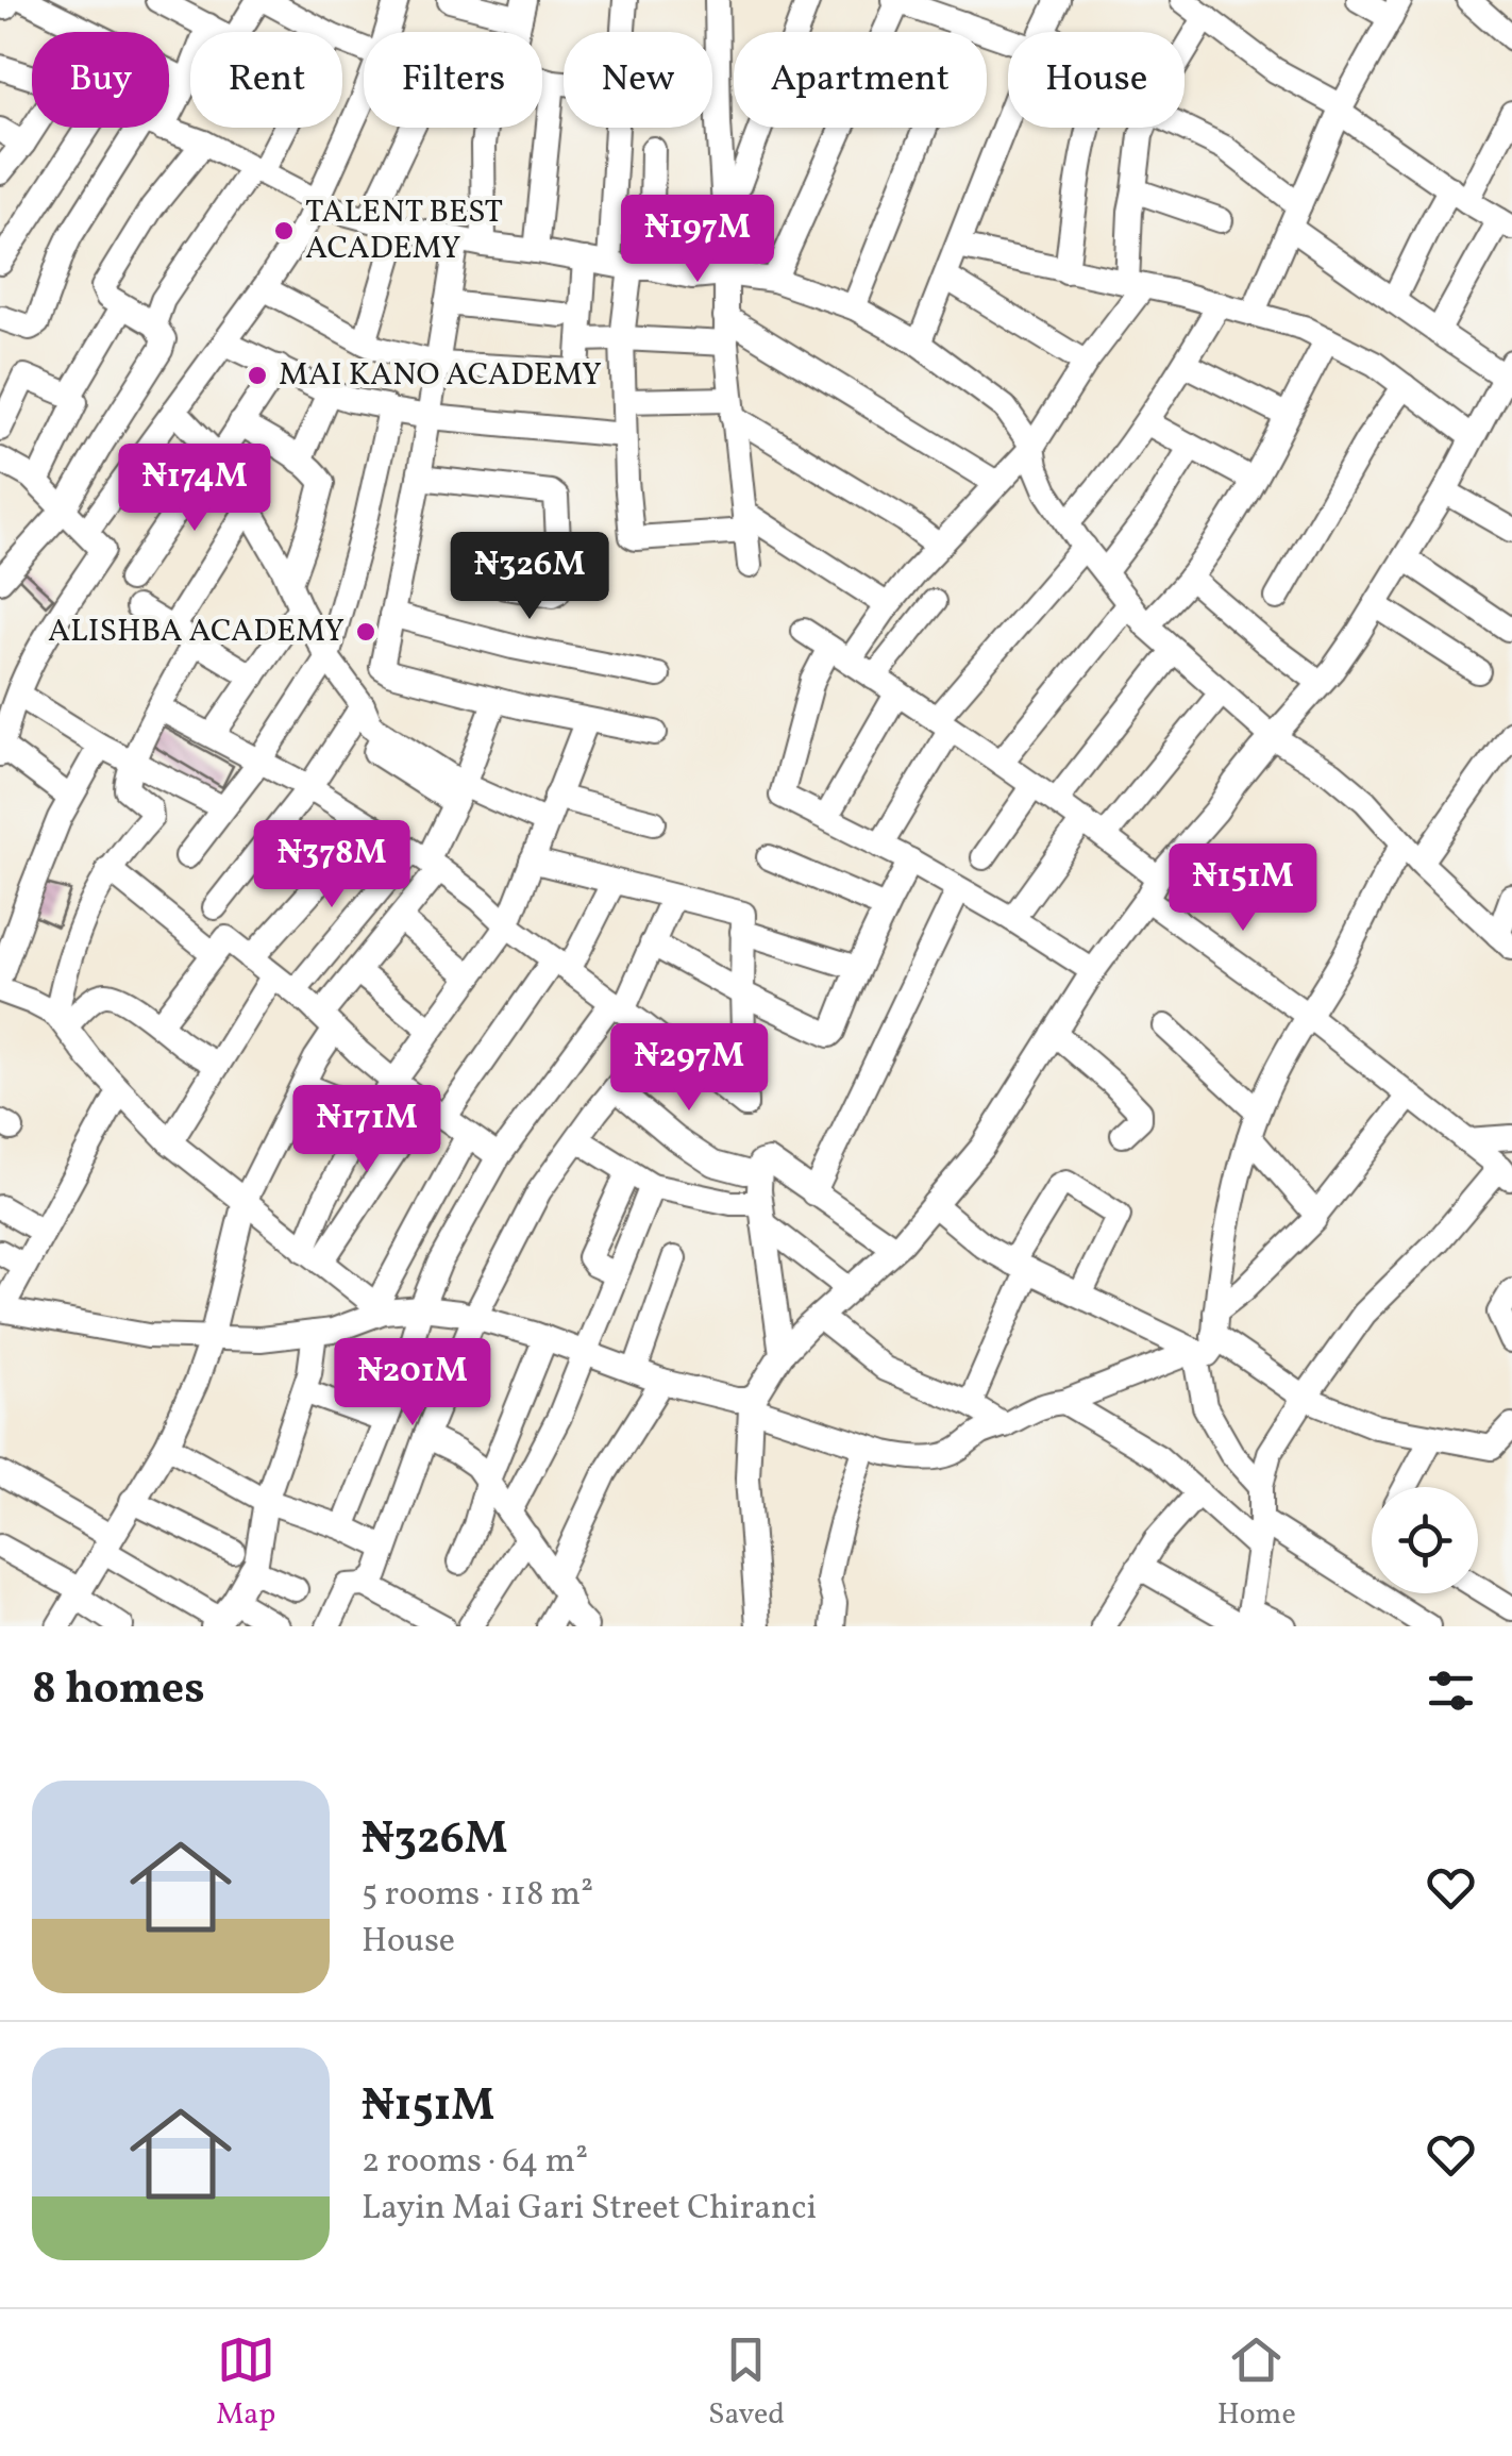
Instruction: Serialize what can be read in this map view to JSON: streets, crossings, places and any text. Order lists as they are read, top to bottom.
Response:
{
  "places": ["TALENT BEST ACADEMY", "MAI KANO ACADEMY", "ALISHBA ACADEMY"],
  "page": {
    "chip": [
      "Buy",
      "Rent",
      "Filters",
      "New",
      "Apartment",
      "House"
    ],
    "price": [
      "₦197M",
      "₦174M",
      "₦326M",
      "₦378M",
      "₦151M",
      "₦297M",
      "₦171M",
      "₦201M"
    ],
    "heading": "8 homes",
    "list": [
      {
        "name": "₦326M",
        "note": "5 rooms · 118 m² · House"
      },
      {
        "name": "₦151M",
        "note": "2 rooms · 64 m² · Layin Mai Gari Street Chiranci"
      }
    ],
    "tabs": ["Map", "Saved", "Home"]
  }
}
